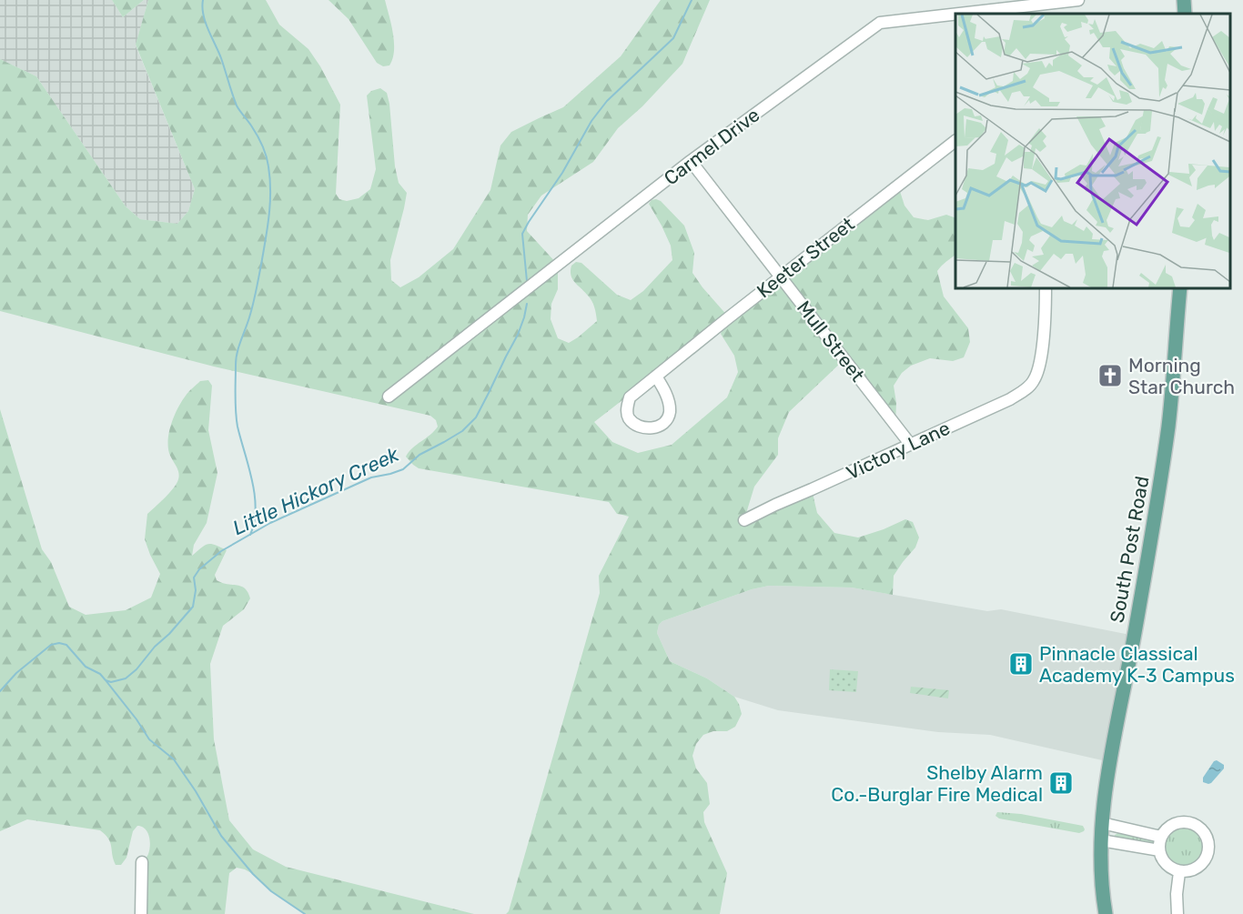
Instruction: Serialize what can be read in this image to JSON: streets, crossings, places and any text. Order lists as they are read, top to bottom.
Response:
{
  "streets": {
    "main road": ["South Post Road"],
    "street": [
      "Carmel Drive",
      "Keeter Street",
      "Mull Street",
      "Victory Lane"
    ]
  },
  "crossings": [
    ["Carmel Drive", "Mull Street"],
    ["Keeter Street", "Mull Street"],
    ["Mull Street", "Victory Lane"]
  ],
  "water": ["Little Hickory Creek"],
  "places": {
    "church": ["Morning Star Church"],
    "building": ["Pinnacle Classical Academy K-3 Campus", "Shelby Alarm Co.-Burglar Fire Medical"]
  }
}
